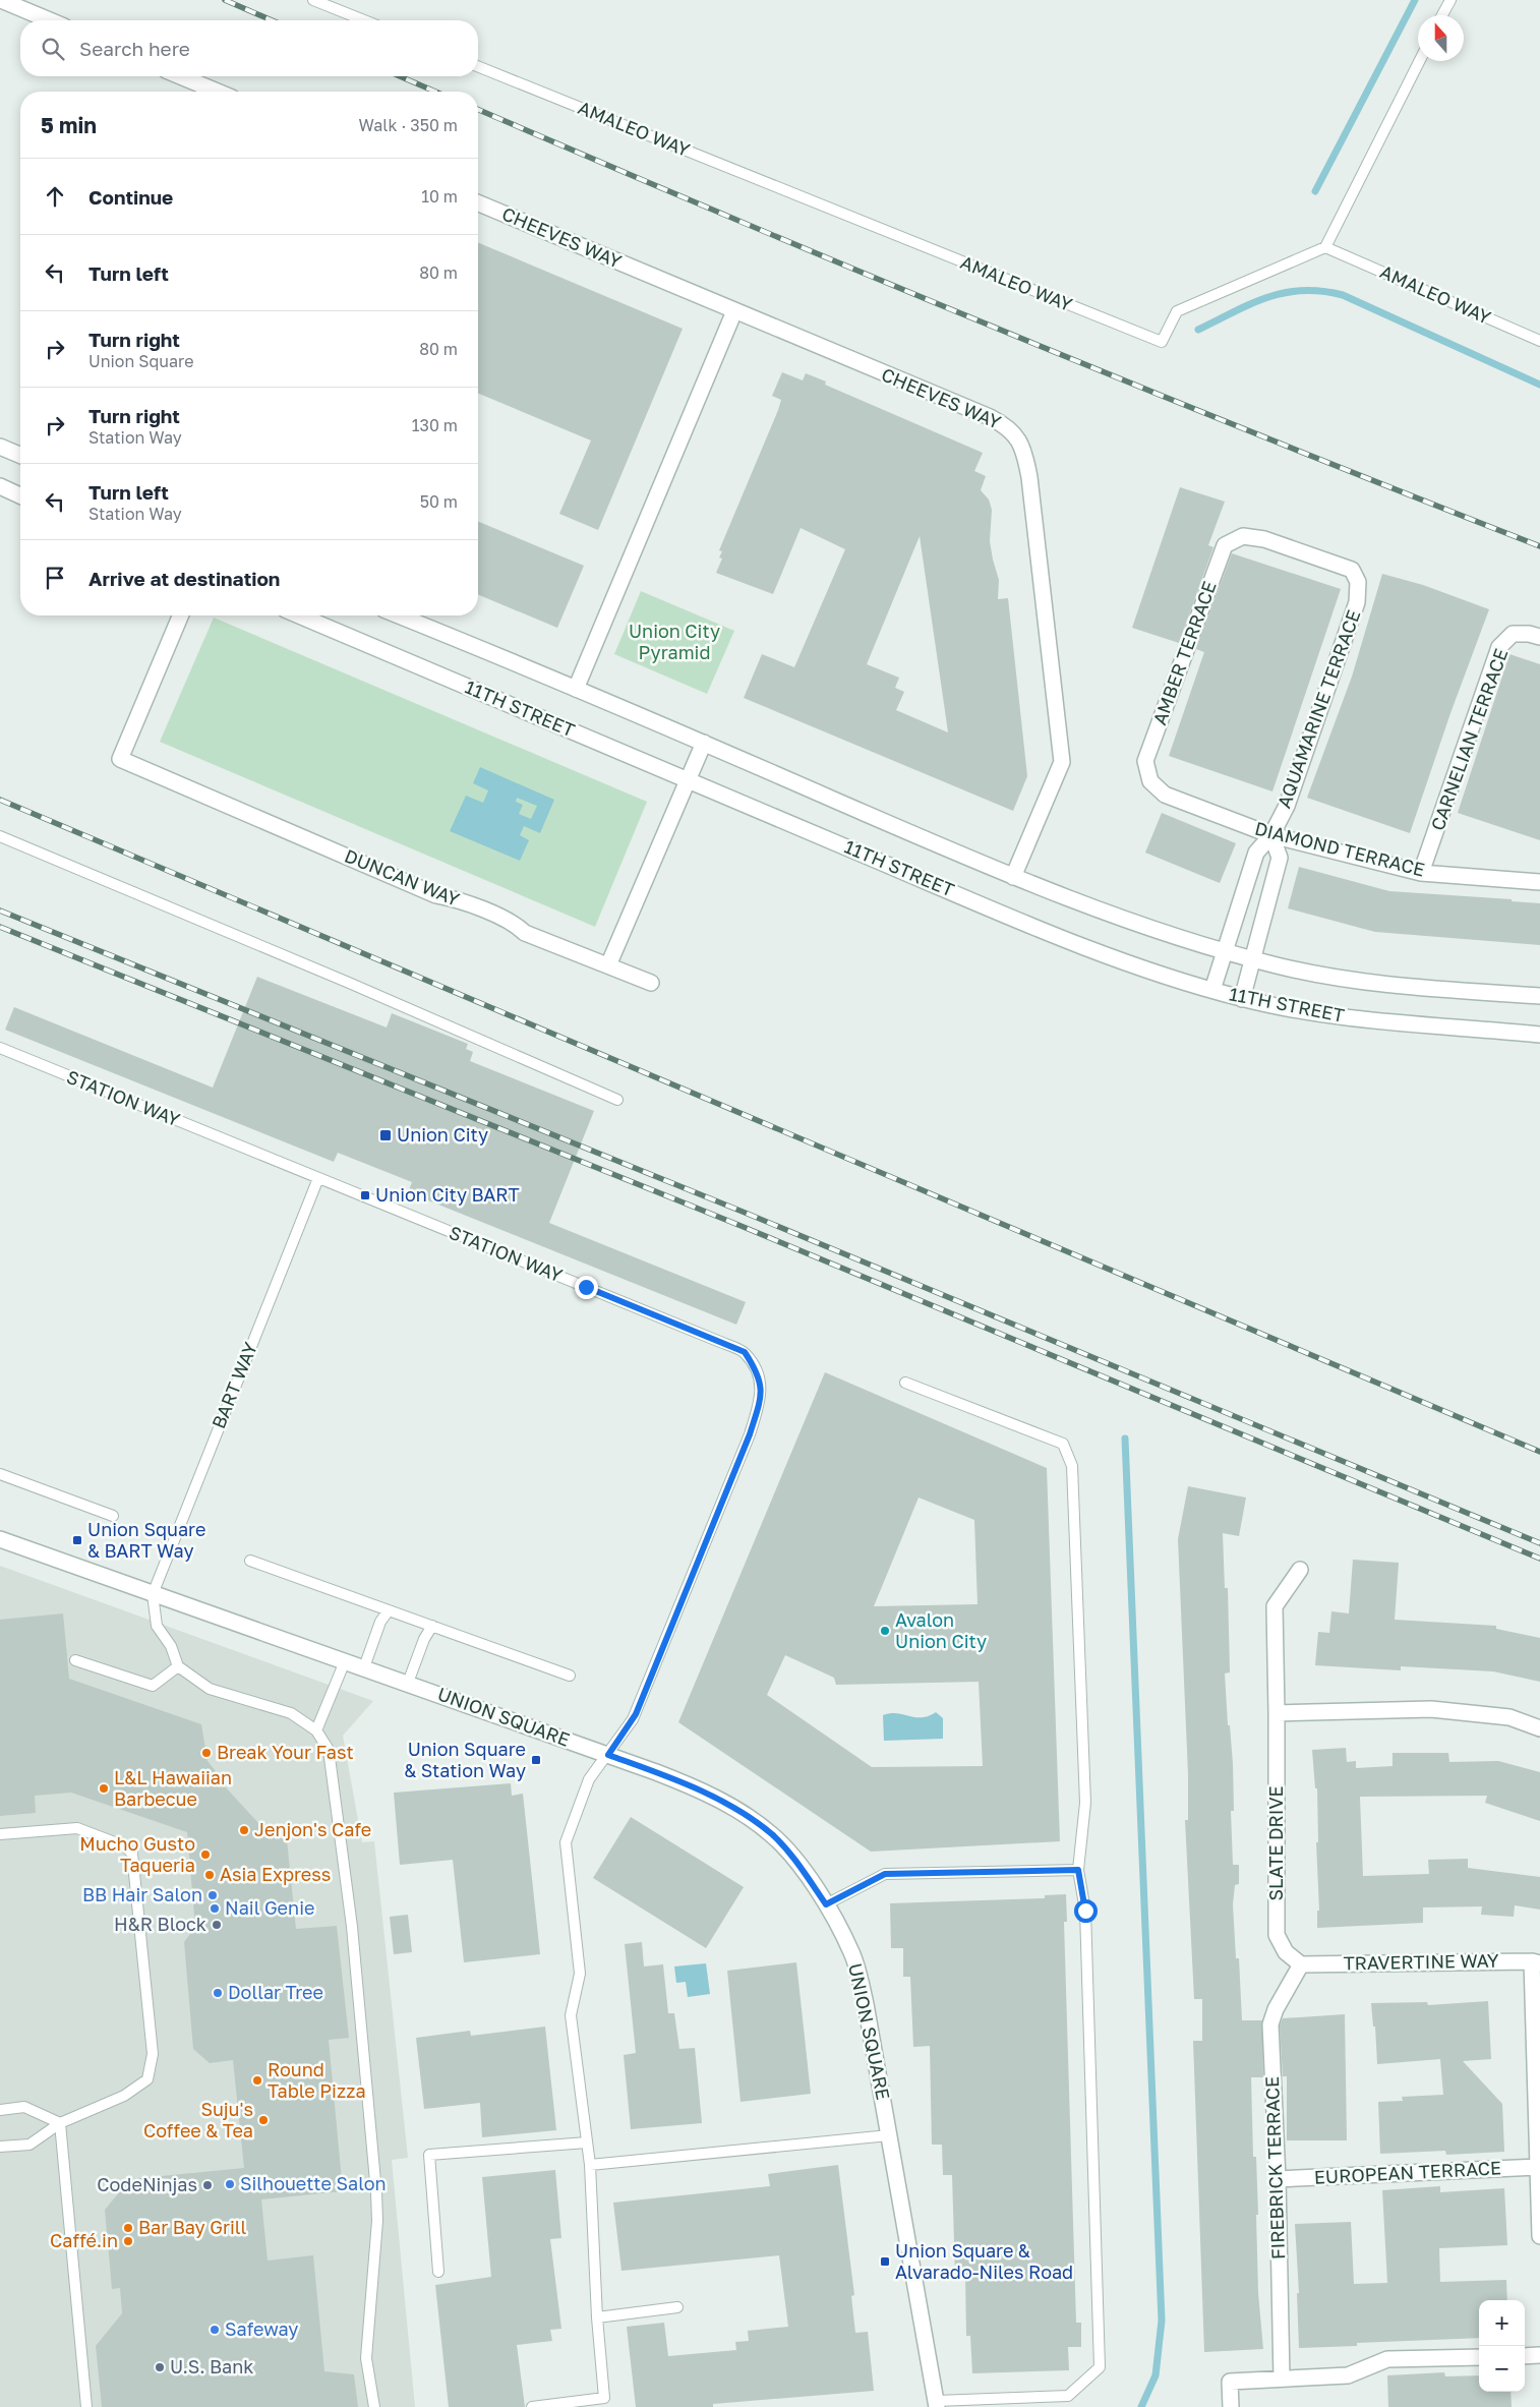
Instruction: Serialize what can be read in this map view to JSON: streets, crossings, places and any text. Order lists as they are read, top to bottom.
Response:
{
  "streets": {
    "street": [
      "CHEEVES WAY",
      "AMBER TERRACE",
      "11TH STREET",
      "AQUAMARINE TERRACE",
      "CARNELIAN TERRACE",
      "DIAMOND TERRACE",
      "DUNCAN WAY",
      "UNION SQUARE",
      "SLATE DRIVE",
      "TRAVERTINE WAY",
      "FIREBRICK TERRACE",
      "EUROPEAN TERRACE"
    ],
    "lane": ["AMALEO WAY", "STATION WAY", "BART WAY"]
  },
  "crossings": [
    ["CHEEVES WAY", "11TH STREET"],
    ["AMBER TERRACE", "AQUAMARINE TERRACE"],
    ["AMBER TERRACE", "DIAMOND TERRACE"],
    ["11TH STREET", "AQUAMARINE TERRACE"],
    ["AQUAMARINE TERRACE", "DIAMOND TERRACE"],
    ["CARNELIAN TERRACE", "DIAMOND TERRACE"],
    ["STATION WAY", "BART WAY"],
    ["STATION WAY", "UNION SQUARE"],
    ["BART WAY", "UNION SQUARE"],
    ["SLATE DRIVE", "TRAVERTINE WAY"],
    ["SLATE DRIVE", "FIREBRICK TERRACE"],
    ["TRAVERTINE WAY", "FIREBRICK TERRACE"],
    ["FIREBRICK TERRACE", "EUROPEAN TERRACE"]
  ],
  "parks": ["Union City Pyramid"],
  "places": {
    "transit": [
      "Union City",
      "Union City BART",
      "Union Square & BART Way",
      "Union Square & Station Way",
      "Union Square & Alvarado-Niles Road"
    ],
    "other": [
      "Avalon Union City",
      "Break Your Fast",
      "L&L Hawaiian Barbecue",
      "Jenjon's Cafe",
      "Mucho Gusto Taqueria",
      "Asia Express",
      "BB Hair Salon",
      "Nail Genie",
      "H&R Block",
      "Dollar Tree",
      "Round Table Pizza",
      "Suju's Coffee & Tea",
      "Silhouette Salon",
      "CodeNinjas",
      "Bar Bay Grill",
      "Caffé.in",
      "Safeway",
      "U.S. Bank"
    ]
  },
  "north": "top",
  "page": {
    "search": "Search here",
    "heading": ["5 min", "Walk · 350 m"],
    "list": [
      ["Continue", "10 m"],
      ["Turn left", "80 m"],
      ["Turn right", "Union Square", "80 m"],
      ["Turn right", "Station Way", "130 m"],
      ["Turn left", "Station Way", "50 m"],
      "Arrive at destination"
    ],
    "map_buttons": ["+", "−"]
  }
}
